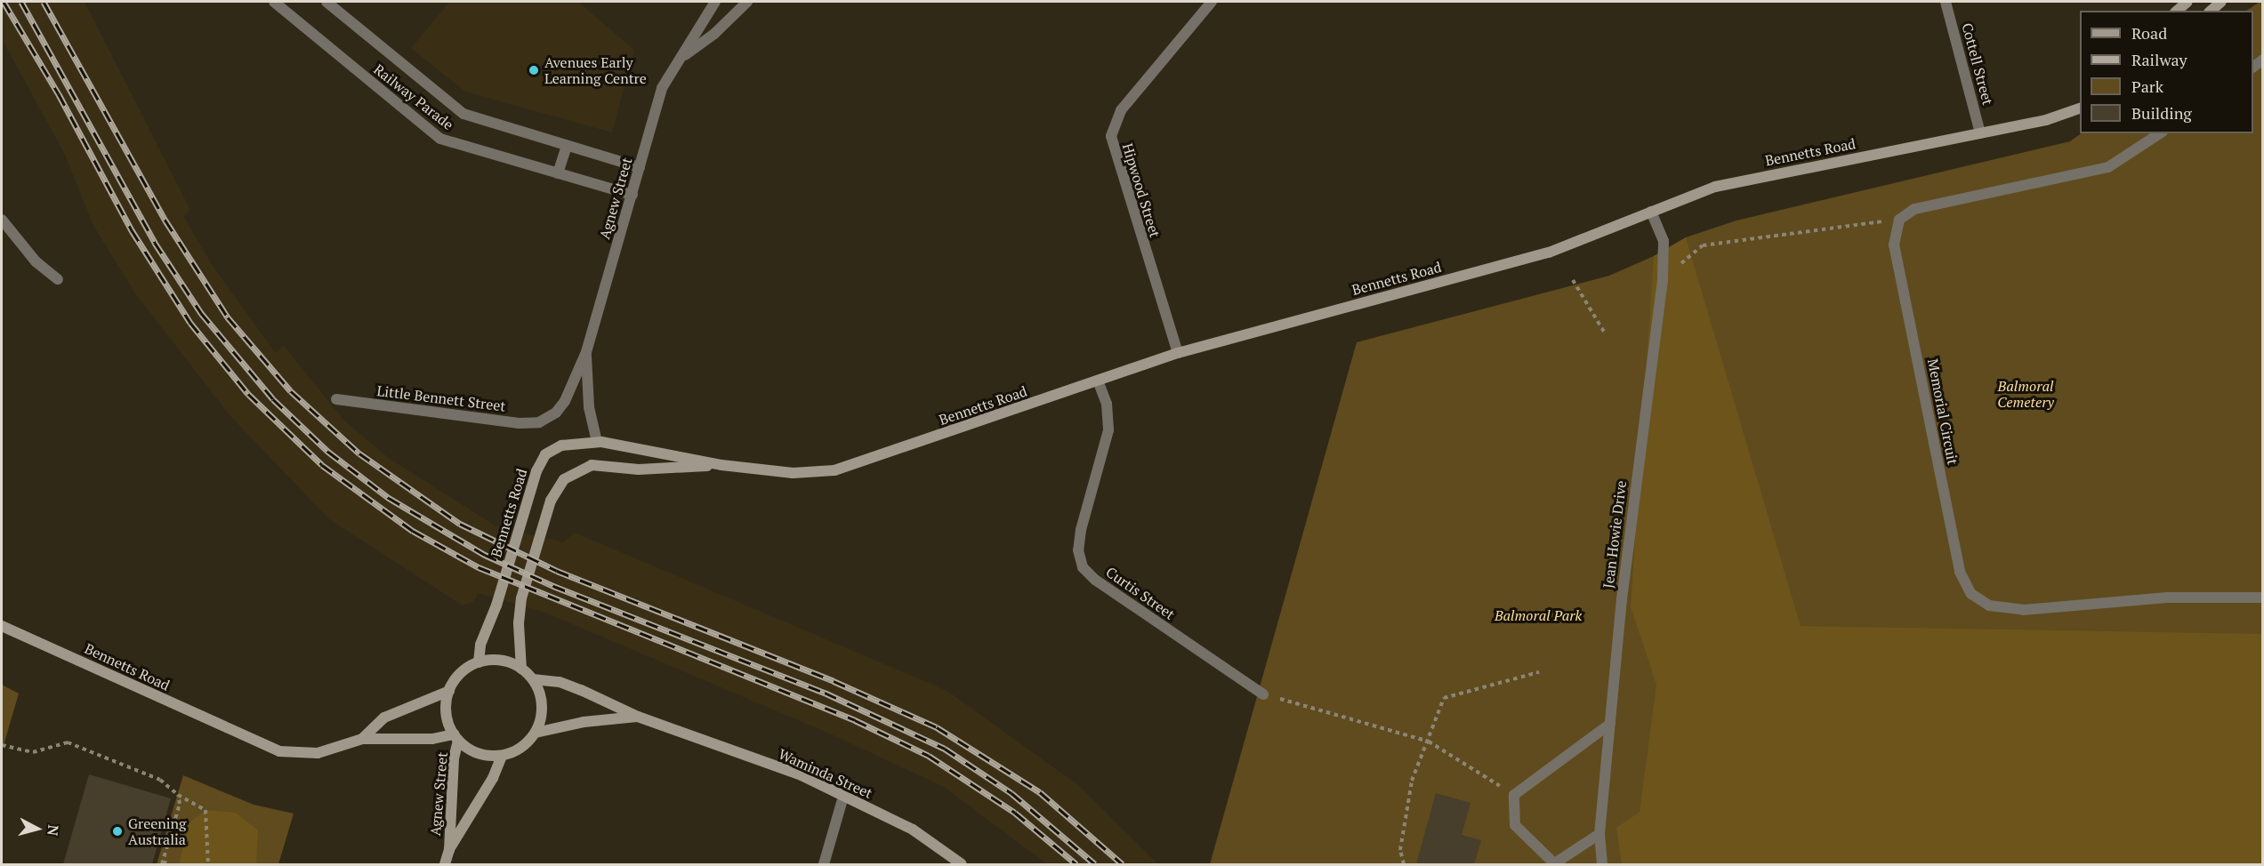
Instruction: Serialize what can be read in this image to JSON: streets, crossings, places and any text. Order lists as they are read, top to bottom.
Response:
{
  "streets": {
    "main road": ["Bennetts Road", "Agnew Street", "Waminda Street"],
    "street": [
      "Cottell Street",
      "Railway Parade",
      "Hipwood Street",
      "Little Bennett Street",
      "Memorial Circuit",
      "Jean Howie Drive",
      "Curtis Street"
    ]
  },
  "crossings": [
    ["Cottell Street", "Bennetts Road"],
    ["Railway Parade", "Agnew Street"],
    ["Bennetts Road", "Hipwood Street"],
    ["Bennetts Road", "Agnew Street"],
    ["Bennetts Road", "Jean Howie Drive"],
    ["Bennetts Road", "Curtis Street"],
    ["Bennetts Road", "Waminda Street"],
    ["Agnew Street", "Little Bennett Street"],
    ["Agnew Street", "Waminda Street"]
  ],
  "parks": ["Balmoral Cemetery", "Balmoral Park"],
  "places": ["Avenues Early Learning Centre", "Greening Australia"],
  "legend": [
    "Road",
    "Railway",
    "Park",
    "Building"
  ],
  "north": "right"
}
